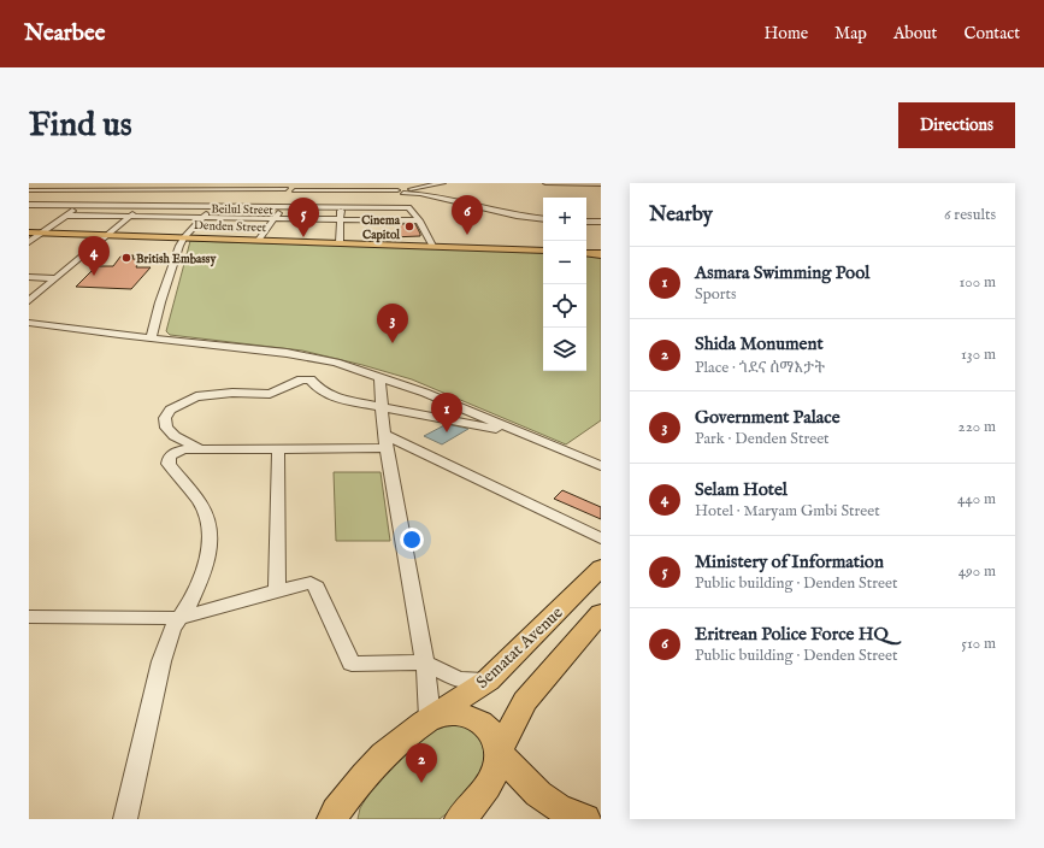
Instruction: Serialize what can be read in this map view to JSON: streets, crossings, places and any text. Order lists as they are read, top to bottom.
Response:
{
  "streets": {
    "main road": ["Denden Street", "Sematat Avenue"],
    "street": ["Beilul Street"]
  },
  "places": ["Cinema Capitol", "British Embassy"],
  "page": {
    "header": "Nearbee",
    "nav": [
      "Home",
      "Map",
      "About",
      "Contact"
    ],
    "buttons": "Directions",
    "title": "Find us",
    "heading": ["Nearby", "6 results"],
    "pins": [
      "6",
      "5",
      "4",
      "3",
      "1",
      "2"
    ],
    "map_buttons": ["+", "−"],
    "list": [
      {
        "mark": "1",
        "name": "Asmara Swimming Pool",
        "note": "Sports",
        "value": "100 m"
      },
      {
        "mark": "2",
        "name": "Shida Monument",
        "note": "Place · ጎደና ሰማእታት",
        "value": "130 m"
      },
      {
        "mark": "3",
        "name": "Government Palace",
        "note": "Park · Denden Street",
        "value": "220 m"
      },
      {
        "mark": "4",
        "name": "Selam Hotel",
        "note": "Hotel · Maryam Gmbi Street",
        "value": "440 m"
      },
      {
        "mark": "5",
        "name": "Ministery of Information",
        "note": "Public building · Denden Street",
        "value": "490 m"
      },
      {
        "mark": "6",
        "name": "Eritrean Police Force HQ",
        "note": "Public building · Denden Street",
        "value": "510 m"
      }
    ]
  }
}
